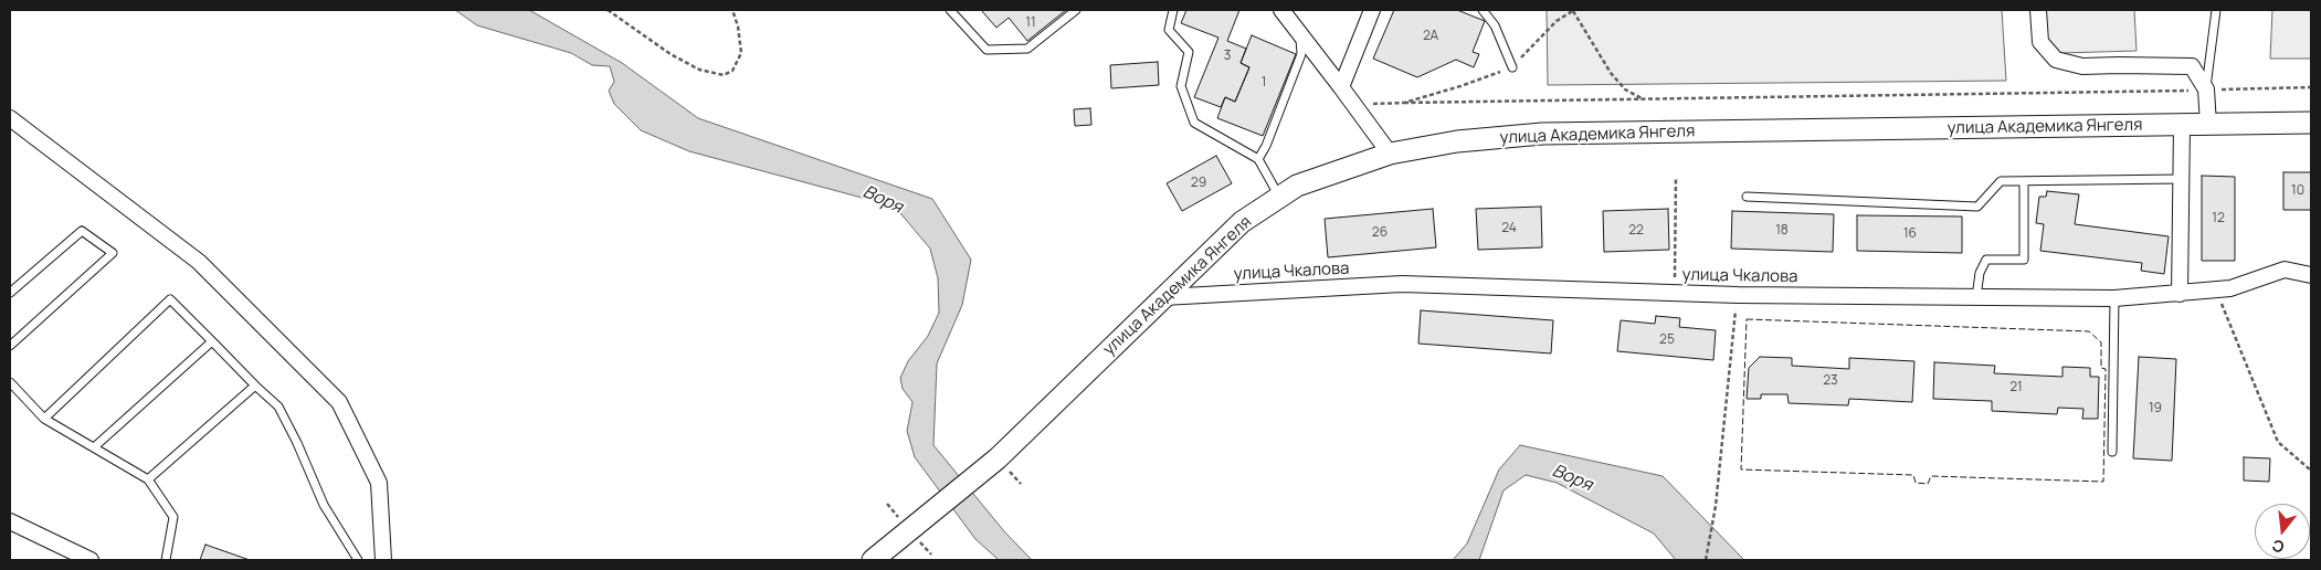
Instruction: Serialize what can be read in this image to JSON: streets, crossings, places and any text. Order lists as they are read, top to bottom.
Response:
{
  "streets": {
    "main road": ["улица Академика Янгеля"],
    "street": ["улица Чкалова"]
  },
  "crossings": [
    ["улица Академика Янгеля", "улица Чкалова"]
  ],
  "water": ["Воря"],
  "house_numbers": [
    "11",
    "2А",
    "3",
    "1",
    "29",
    "10",
    "12",
    "24",
    "22",
    "18",
    "26",
    "16",
    "25",
    "23",
    "21",
    "19"
  ],
  "north": "bottom"
}
